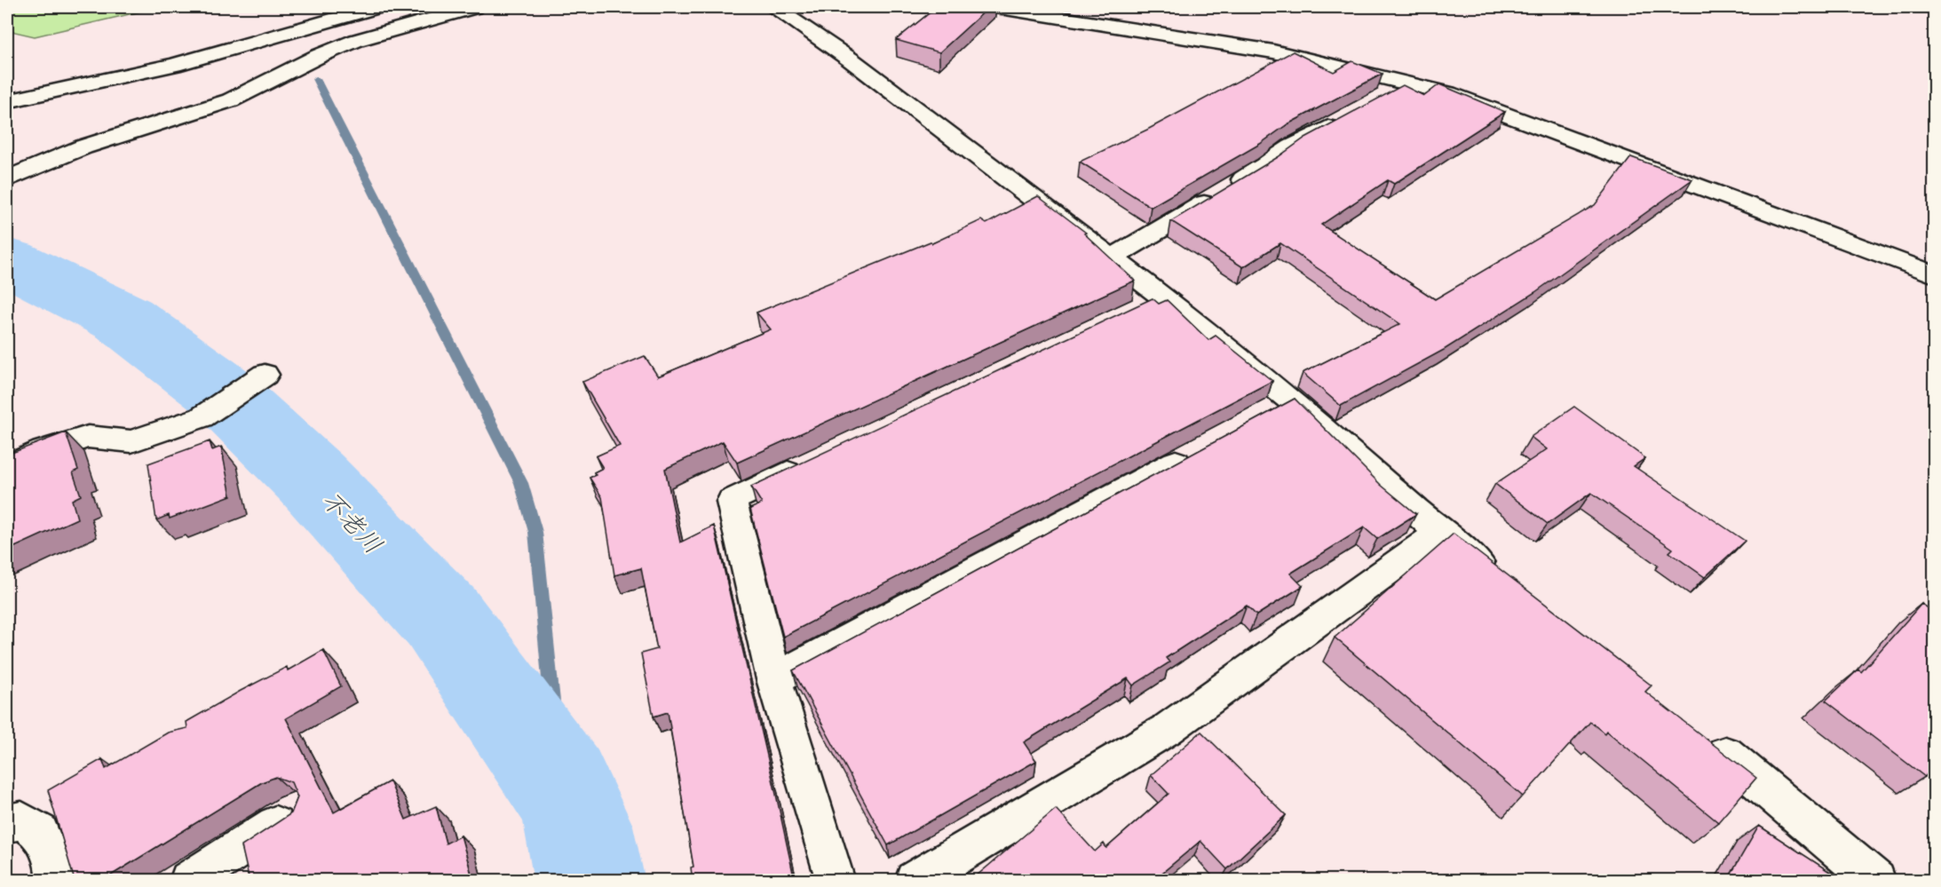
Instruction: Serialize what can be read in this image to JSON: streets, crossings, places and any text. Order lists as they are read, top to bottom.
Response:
{
  "water": ["不老川"]
}
